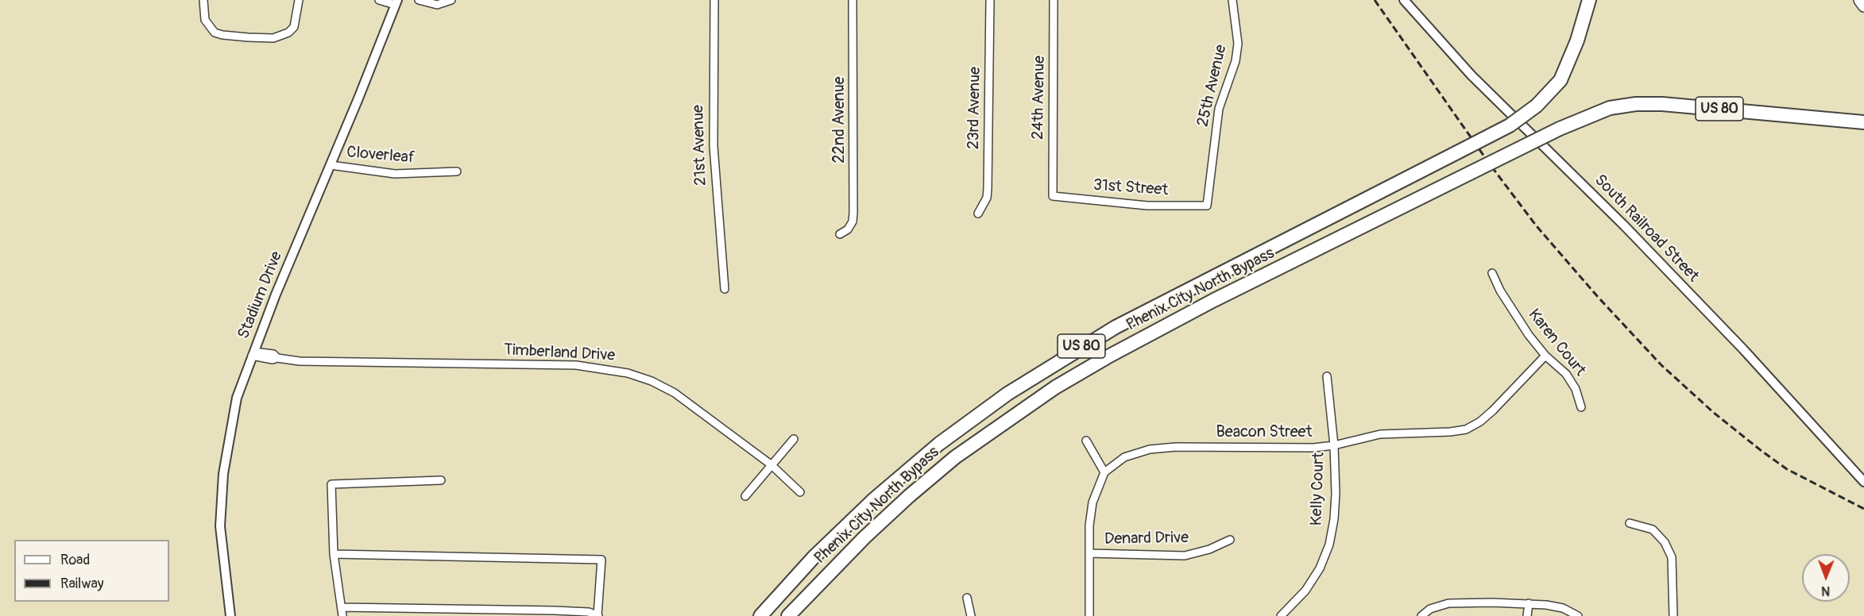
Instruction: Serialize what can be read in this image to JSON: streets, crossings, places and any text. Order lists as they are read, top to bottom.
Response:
{
  "streets": {
    "highway": ["US 80", "Phenix City North Bypass"],
    "street": [
      "25th Avenue",
      "24th Avenue",
      "23rd Avenue",
      "22nd Avenue",
      "21st Avenue",
      "Cloverleaf",
      "31st Street",
      "South Railroad Street",
      "Stadium Drive",
      "Karen Court",
      "Timberland Drive",
      "Beacon Street",
      "Kelly Court",
      "Denard Drive"
    ]
  },
  "crossings": [
    ["25th Avenue", "31st Street"],
    ["24th Avenue", "31st Street"],
    ["Cloverleaf", "Stadium Drive"],
    ["Stadium Drive", "Timberland Drive"],
    ["Karen Court", "Beacon Street"],
    ["Beacon Street", "Kelly Court"]
  ],
  "legend": ["Road", "Railway"],
  "north": "bottom"
}
